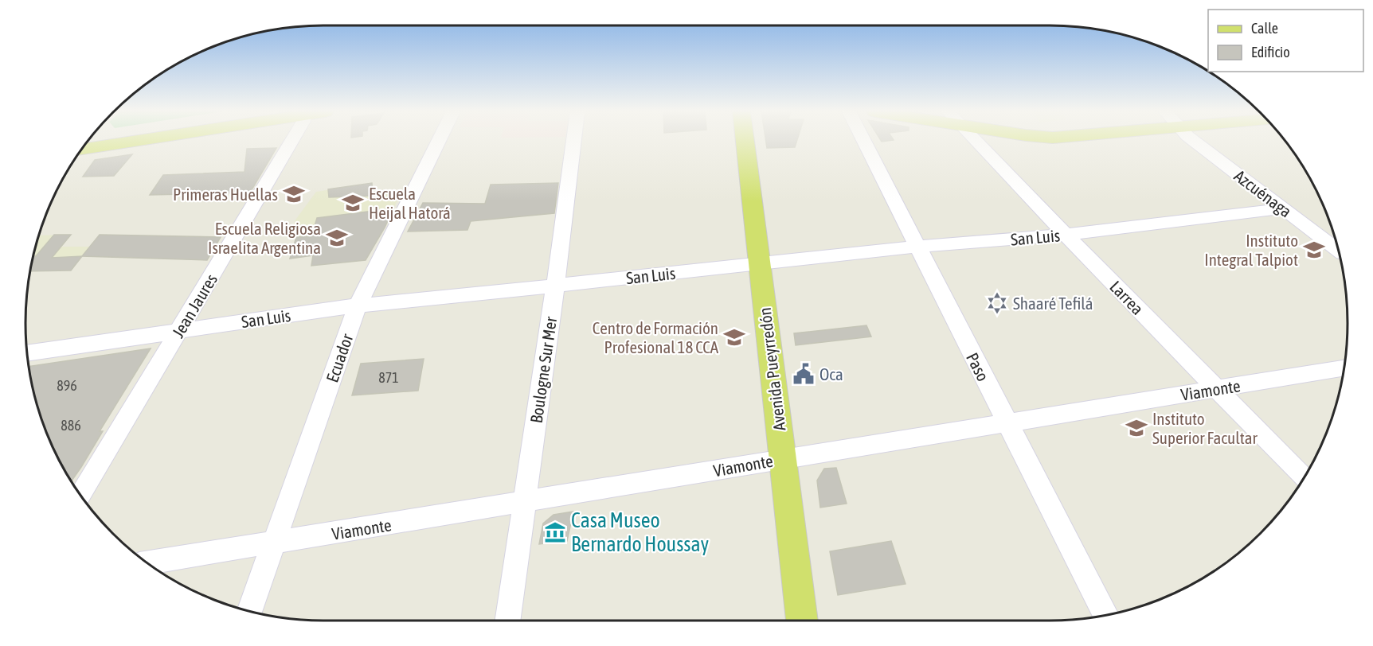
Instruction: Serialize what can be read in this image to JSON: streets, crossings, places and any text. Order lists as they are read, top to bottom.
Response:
{
  "streets": {
    "main road": ["Avenida Pueyrredón"],
    "street": [
      "Azcuénaga",
      "San Luis",
      "Larrea",
      "Jean Jaures",
      "Ecuador",
      "Paso",
      "Boulogne Sur Mer",
      "Viamonte"
    ]
  },
  "crossings": [
    ["Azcuénaga", "San Luis"],
    ["San Luis", "Larrea"],
    ["San Luis", "Jean Jaures"],
    ["San Luis", "Ecuador"],
    ["San Luis", "Paso"],
    ["San Luis", "Avenida Pueyrredón"],
    ["San Luis", "Boulogne Sur Mer"],
    ["Larrea", "Viamonte"],
    ["Ecuador", "Viamonte"],
    ["Paso", "Viamonte"],
    ["Avenida Pueyrredón", "Viamonte"],
    ["Boulogne Sur Mer", "Viamonte"]
  ],
  "places": {
    "school or university": [
      "Primeras Huellas",
      "Escuela Heijal Hatorá",
      "Escuela Religiosa Israelita Argentina",
      "Instituto Integral Talpiot",
      "Centro de Formación Profesional 18 CCA",
      "Instituto Superior Facultar"
    ],
    "synagogue": ["Shaaré Tefilá"],
    "public building": ["Oca"],
    "museum": ["Casa Museo Bernardo Houssay"]
  },
  "house_numbers": ["871", "896", "886"],
  "legend": ["Calle", "Edificio"]
}
